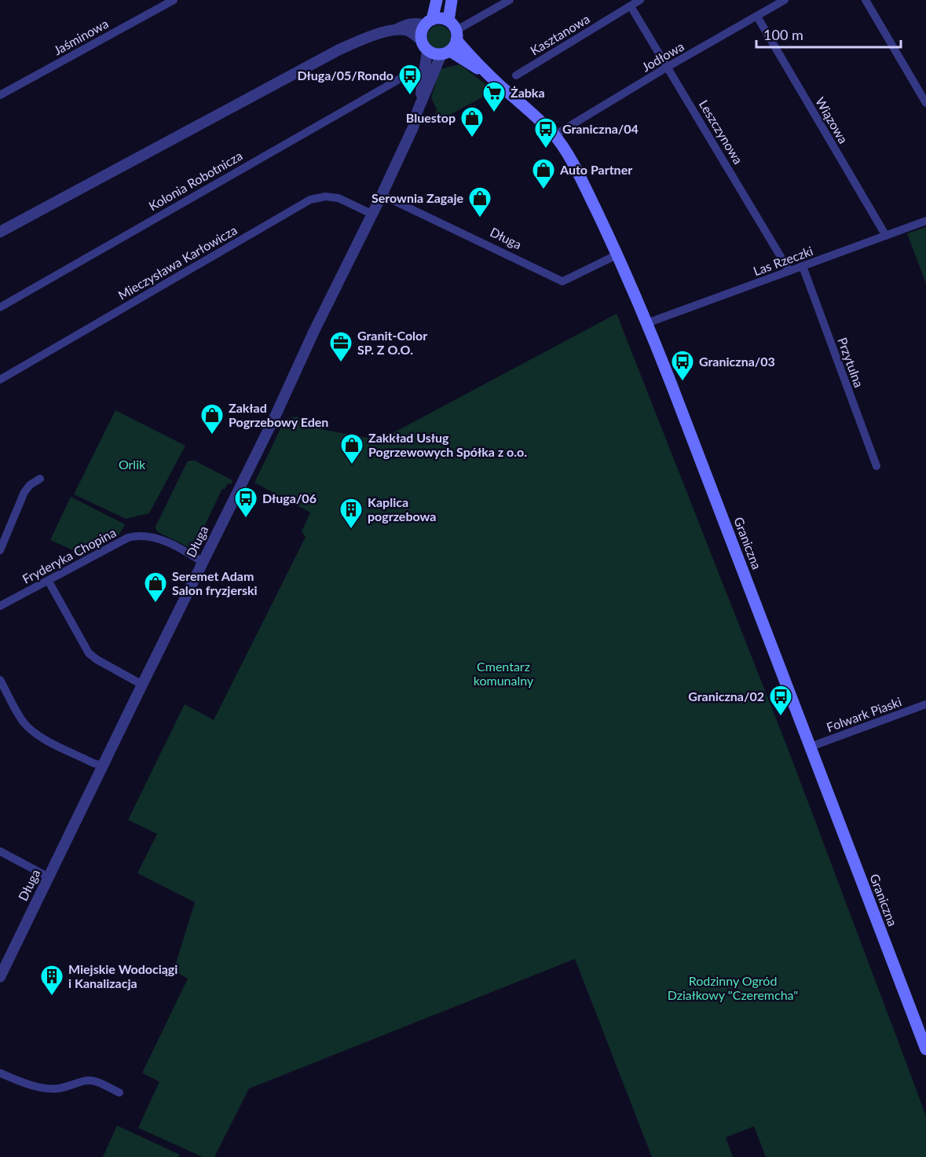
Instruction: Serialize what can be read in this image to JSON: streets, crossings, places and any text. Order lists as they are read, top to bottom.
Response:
{
  "streets": {
    "main road": ["Graniczna"],
    "street": [
      "Kasztanowa",
      "Jaśminowa",
      "Jodłowa",
      "Wiązowa",
      "Leszczynowa",
      "Kolonia Robotnicza",
      "Długa",
      "Las Rzeczki",
      "Mieczysława Karłowicza",
      "Przytulna",
      "Fryderyka Chopina",
      "Folwark Piaski"
    ]
  },
  "crossings": [
    ["Kasztanowa", "Leszczynowa"],
    ["Jodłowa", "Wiązowa"],
    ["Jodłowa", "Leszczynowa"],
    ["Jodłowa", "Graniczna"],
    ["Wiązowa", "Las Rzeczki"],
    ["Leszczynowa", "Las Rzeczki"],
    ["Długa", "Mieczysława Karłowicza"],
    ["Długa", "Graniczna"],
    ["Długa", "Fryderyka Chopina"],
    ["Las Rzeczki", "Przytulna"],
    ["Las Rzeczki", "Graniczna"],
    ["Graniczna", "Folwark Piaski"]
  ],
  "parks": ["Orlik", "Cmentarz komunalny", "Rodzinny Ogród Działkowy \"Czeremcha\""],
  "places": {
    "bus stop": [
      "Długa/05/Rondo",
      "Graniczna/04",
      "Graniczna/03",
      "Długa/06",
      "Graniczna/02"
    ],
    "supermarket": ["Żabka"],
    "shop": [
      "Bluestop",
      "Auto Partner",
      "Serownia Zagaje",
      "Zakład Pogrzebowy Eden",
      "Zakkład Usług Pogrzewowych Spółka z o.o.",
      "Seremet Adam Salon fryzjerski"
    ],
    "office": ["Granit-Color SP. Z O.O."],
    "building": ["Kaplica pogrzebowa", "Miejskie Wodociągi i Kanalizacja"]
  },
  "scale_bar": "100 m"
}
